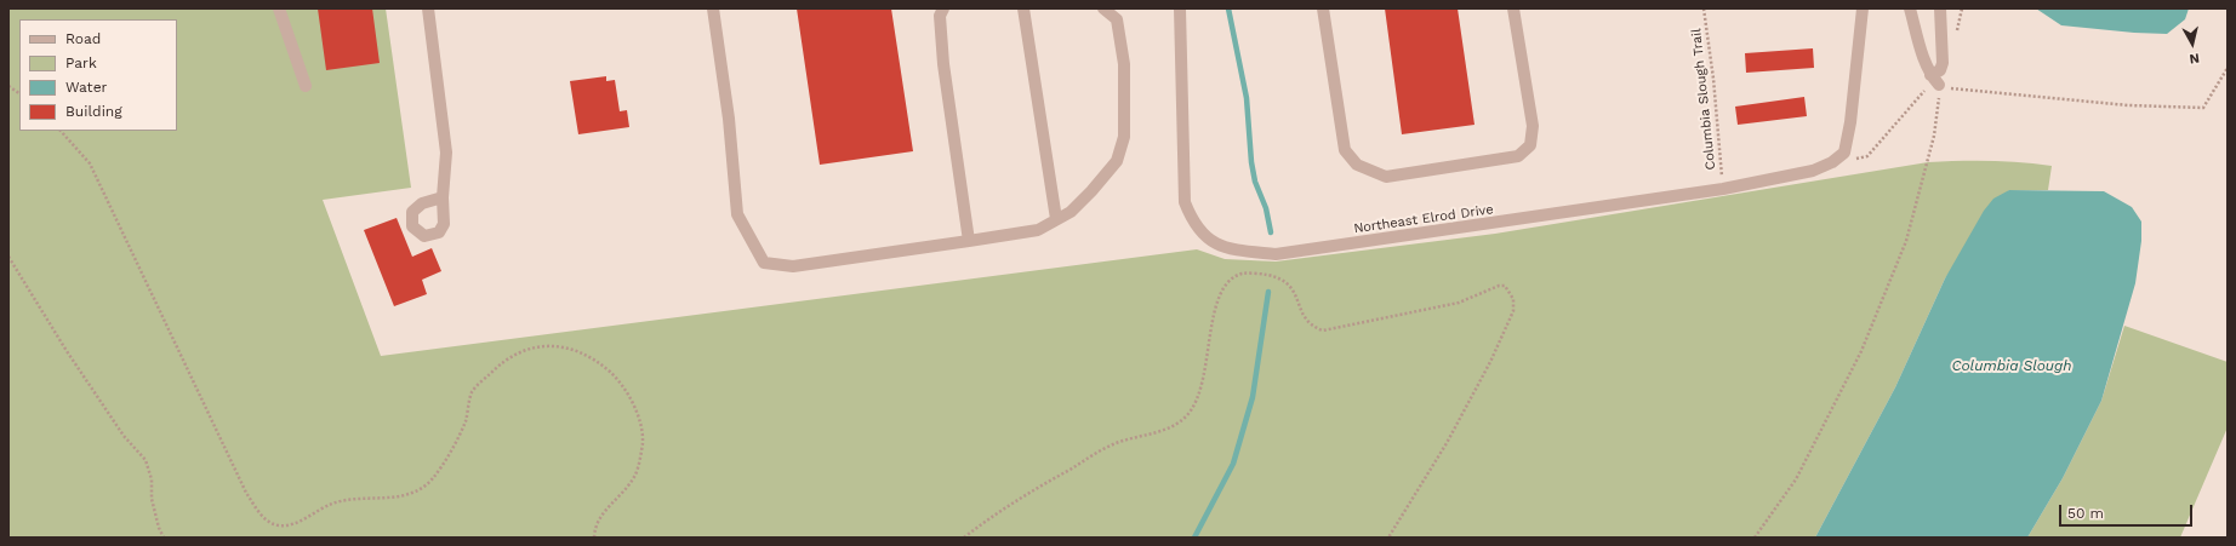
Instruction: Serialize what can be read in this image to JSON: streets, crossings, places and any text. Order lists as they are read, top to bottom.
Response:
{
  "streets": {
    "street": ["Northeast Elrod Drive"],
    "path": ["Columbia Slough Trail"]
  },
  "crossings": [
    ["Columbia Slough Trail", "Northeast Elrod Drive"]
  ],
  "water": ["Columbia Slough"],
  "legend": [
    "Road",
    "Park",
    "Water",
    "Building"
  ],
  "scale_bar": "50 m",
  "north": "bottom"
}
